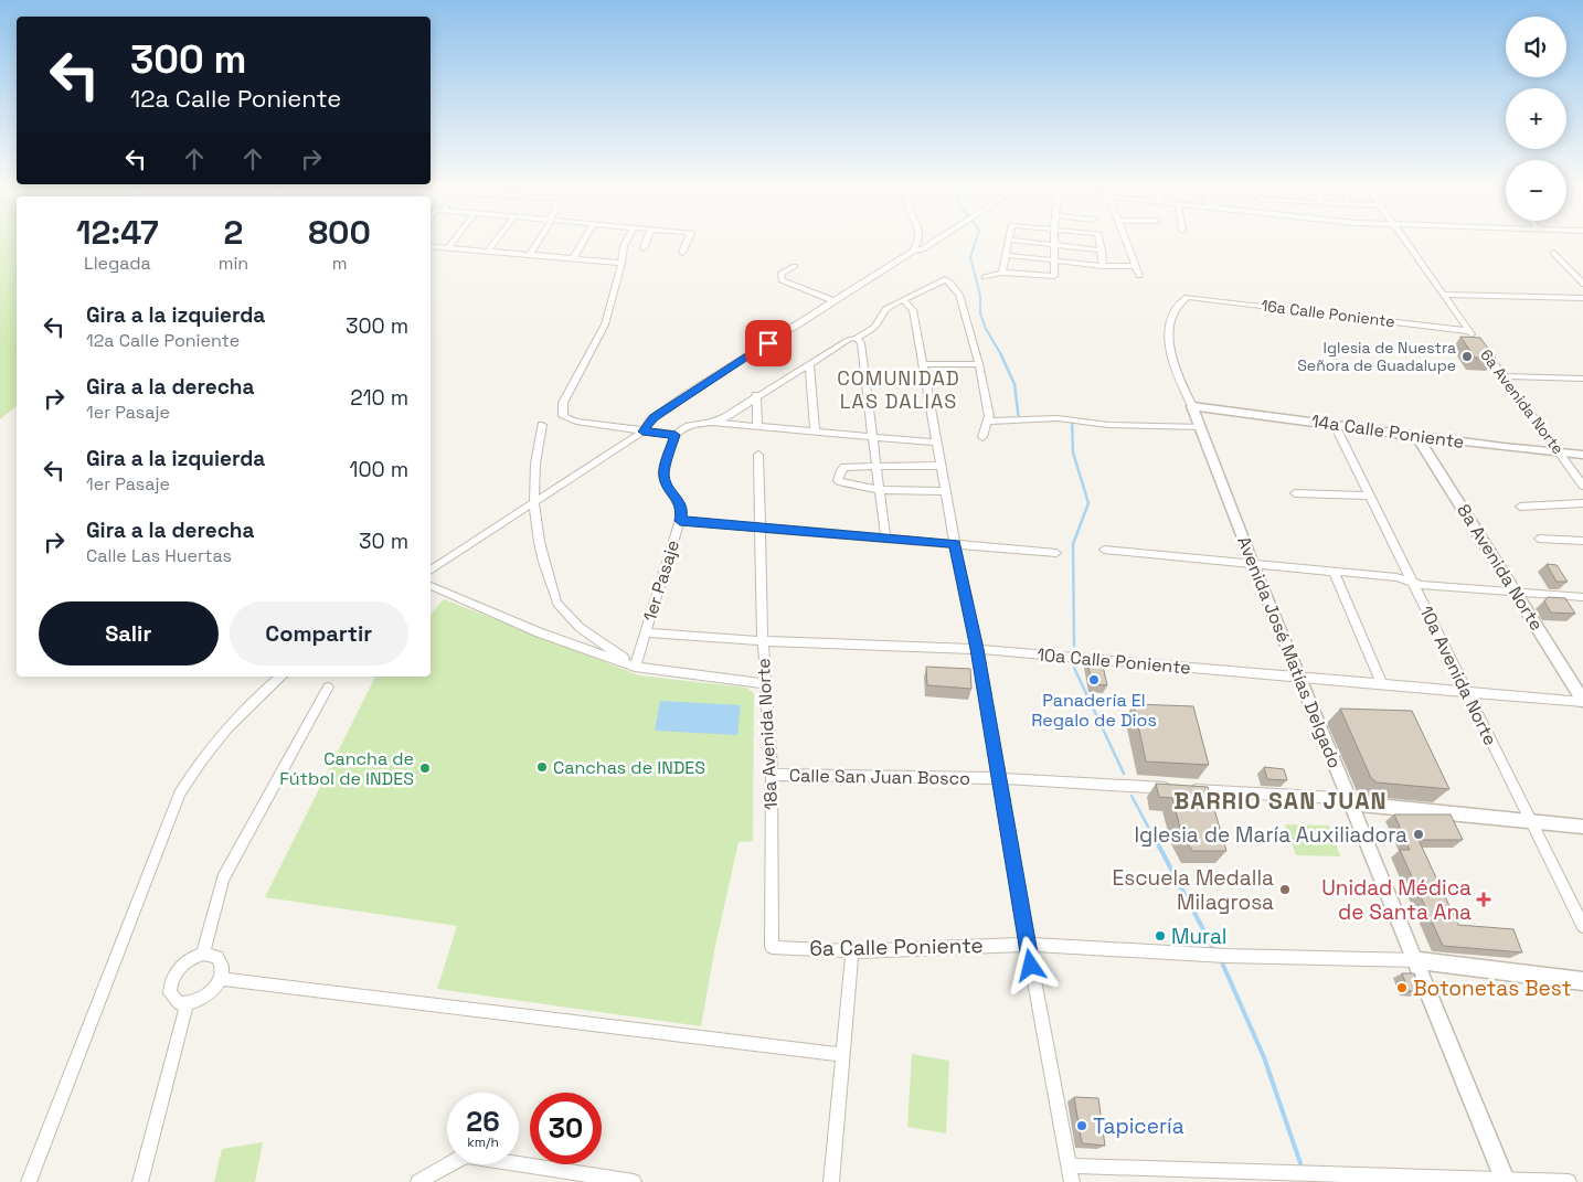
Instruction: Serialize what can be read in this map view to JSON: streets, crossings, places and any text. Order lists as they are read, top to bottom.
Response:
{
  "streets": {
    "street": [
      "16a Calle Poniente",
      "6a Avenida Norte",
      "14a Calle Poniente",
      "8a Avenida Norte",
      "1er Pasaje",
      "Avenida José Matías Delgado",
      "10a Calle Poniente",
      "10a Avenida Norte",
      "18a Avenida Norte",
      "Calle San Juan Bosco",
      "6a Calle Poniente"
    ]
  },
  "crossings": [
    ["16a Calle Poniente", "6a Avenida Norte"],
    ["16a Calle Poniente", "14a Calle Poniente"],
    ["16a Calle Poniente", "Avenida José Matías Delgado"],
    ["6a Avenida Norte", "14a Calle Poniente"],
    ["14a Calle Poniente", "8a Avenida Norte"],
    ["14a Calle Poniente", "Avenida José Matías Delgado"],
    ["14a Calle Poniente", "10a Avenida Norte"],
    ["8a Avenida Norte", "10a Calle Poniente"],
    ["1er Pasaje", "10a Calle Poniente"],
    ["Avenida José Matías Delgado", "10a Calle Poniente"],
    ["Avenida José Matías Delgado", "Calle San Juan Bosco"],
    ["Avenida José Matías Delgado", "6a Calle Poniente"],
    ["10a Calle Poniente", "10a Avenida Norte"],
    ["10a Calle Poniente", "18a Avenida Norte"],
    ["10a Avenida Norte", "Calle San Juan Bosco"],
    ["18a Avenida Norte", "Calle San Juan Bosco"],
    ["18a Avenida Norte", "6a Calle Poniente"]
  ],
  "districts": ["COMUNIDAD LAS DALIAS", "BARRIO SAN JUAN"],
  "places": {
    "other": [
      "Iglesia de Nuestra Señora de Guadalupe",
      "Panadería El Regalo de Dios",
      "Canchas de INDES",
      "Cancha de Fútbol de INDES",
      "Iglesia de María Auxiliadora",
      "Escuela Medalla Milagrosa",
      "Mural",
      "Botonetas Best",
      "Tapicería"
    ],
    "health": ["Unidad Médica de Santa Ana"]
  },
  "page": {
    "map_buttons": ["+", "−"],
    "turn": ["300 m", "12a Calle Poniente"],
    "eta": [
      "12:47",
      "Llegada",
      "2",
      "min",
      "800",
      "m"
    ],
    "list": [
      {
        "name": "Gira a la izquierda",
        "note": "12a Calle Poniente",
        "value": "300 m"
      },
      {
        "name": "Gira a la derecha",
        "note": "1er Pasaje",
        "value": "210 m"
      },
      {
        "name": "Gira a la izquierda",
        "note": "1er Pasaje",
        "value": "100 m"
      },
      {
        "name": "Gira a la derecha",
        "note": "Calle Las Huertas",
        "value": "30 m"
      }
    ],
    "buttons": ["Salir", "Compartir"],
    "speed": "26 km/h",
    "limit": "30"
  }
}
